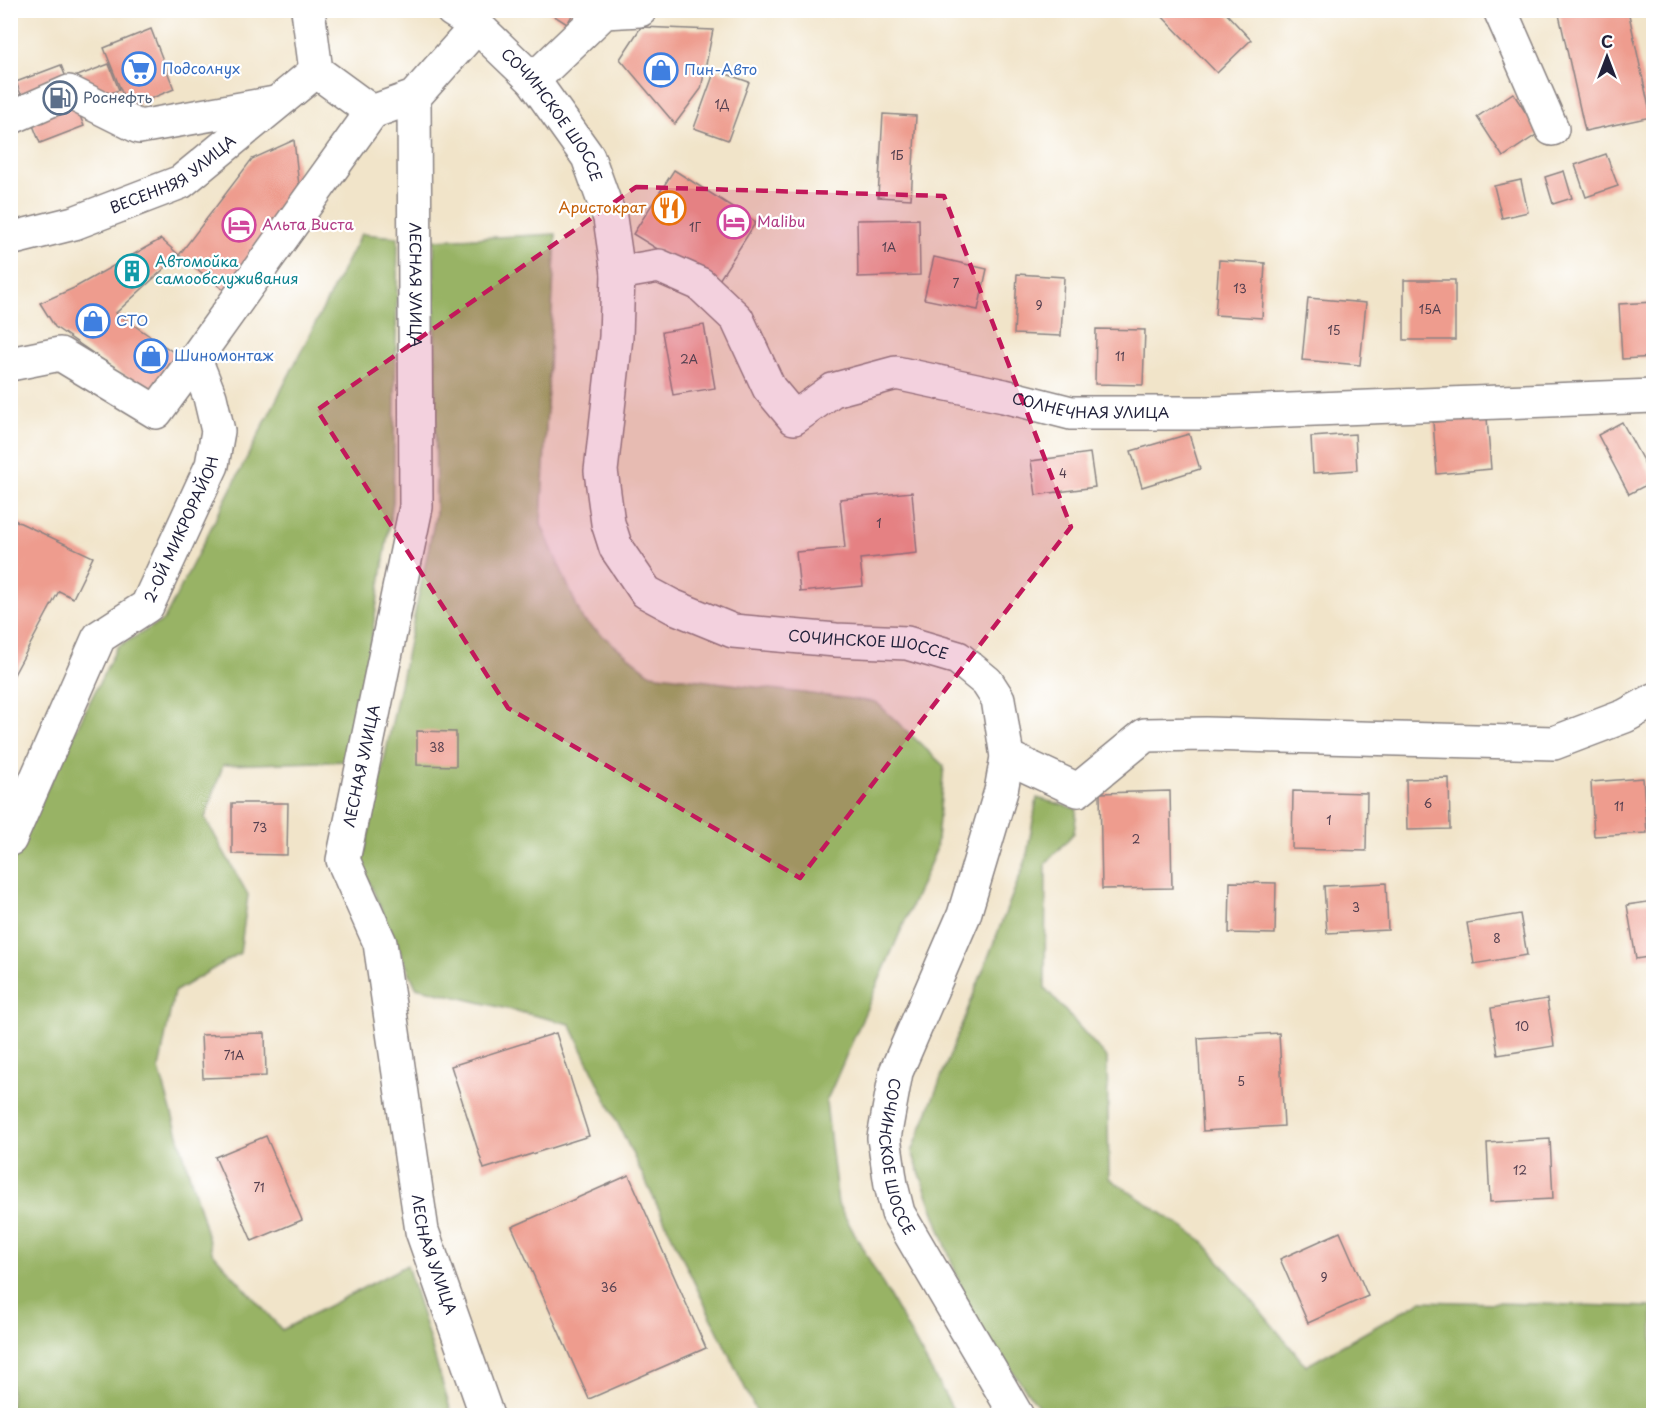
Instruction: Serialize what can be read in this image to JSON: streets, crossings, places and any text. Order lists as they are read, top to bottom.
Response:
{
  "streets": {
    "main road": [
      "СОЧИНСКОЕ ШОССЕ",
      "ВЕСЕННЯЯ УЛИЦА",
      "ЛЕСНАЯ УЛИЦА",
      "СОЛНЕЧНАЯ УЛИЦА",
      "2-ОЙ МИКРОРАЙОН"
    ]
  },
  "crossings": [
    ["СОЧИНСКОЕ ШОССЕ", "СОЛНЕЧНАЯ УЛИЦА"]
  ],
  "places": {
    "supermarket": ["Подсолнух"],
    "shop": ["Пин-Авто", "СТО", "Шиномонтаж"],
    "fuel station": ["Роснефть"],
    "restaurant": ["Аристократ"],
    "hotel": ["Malibu", "Альта Виста"],
    "building": ["Автомойка самообслуживания"]
  },
  "house_numbers": [
    "1Д",
    "1Б",
    "1Г",
    "1А",
    "7",
    "13",
    "9",
    "15А",
    "15",
    "11",
    "2А",
    "4",
    "1",
    "38",
    "6",
    "11",
    "1",
    "73",
    "2",
    "3",
    "8",
    "10",
    "71А",
    "5",
    "12",
    "71",
    "9",
    "36"
  ],
  "north": "top"
}
